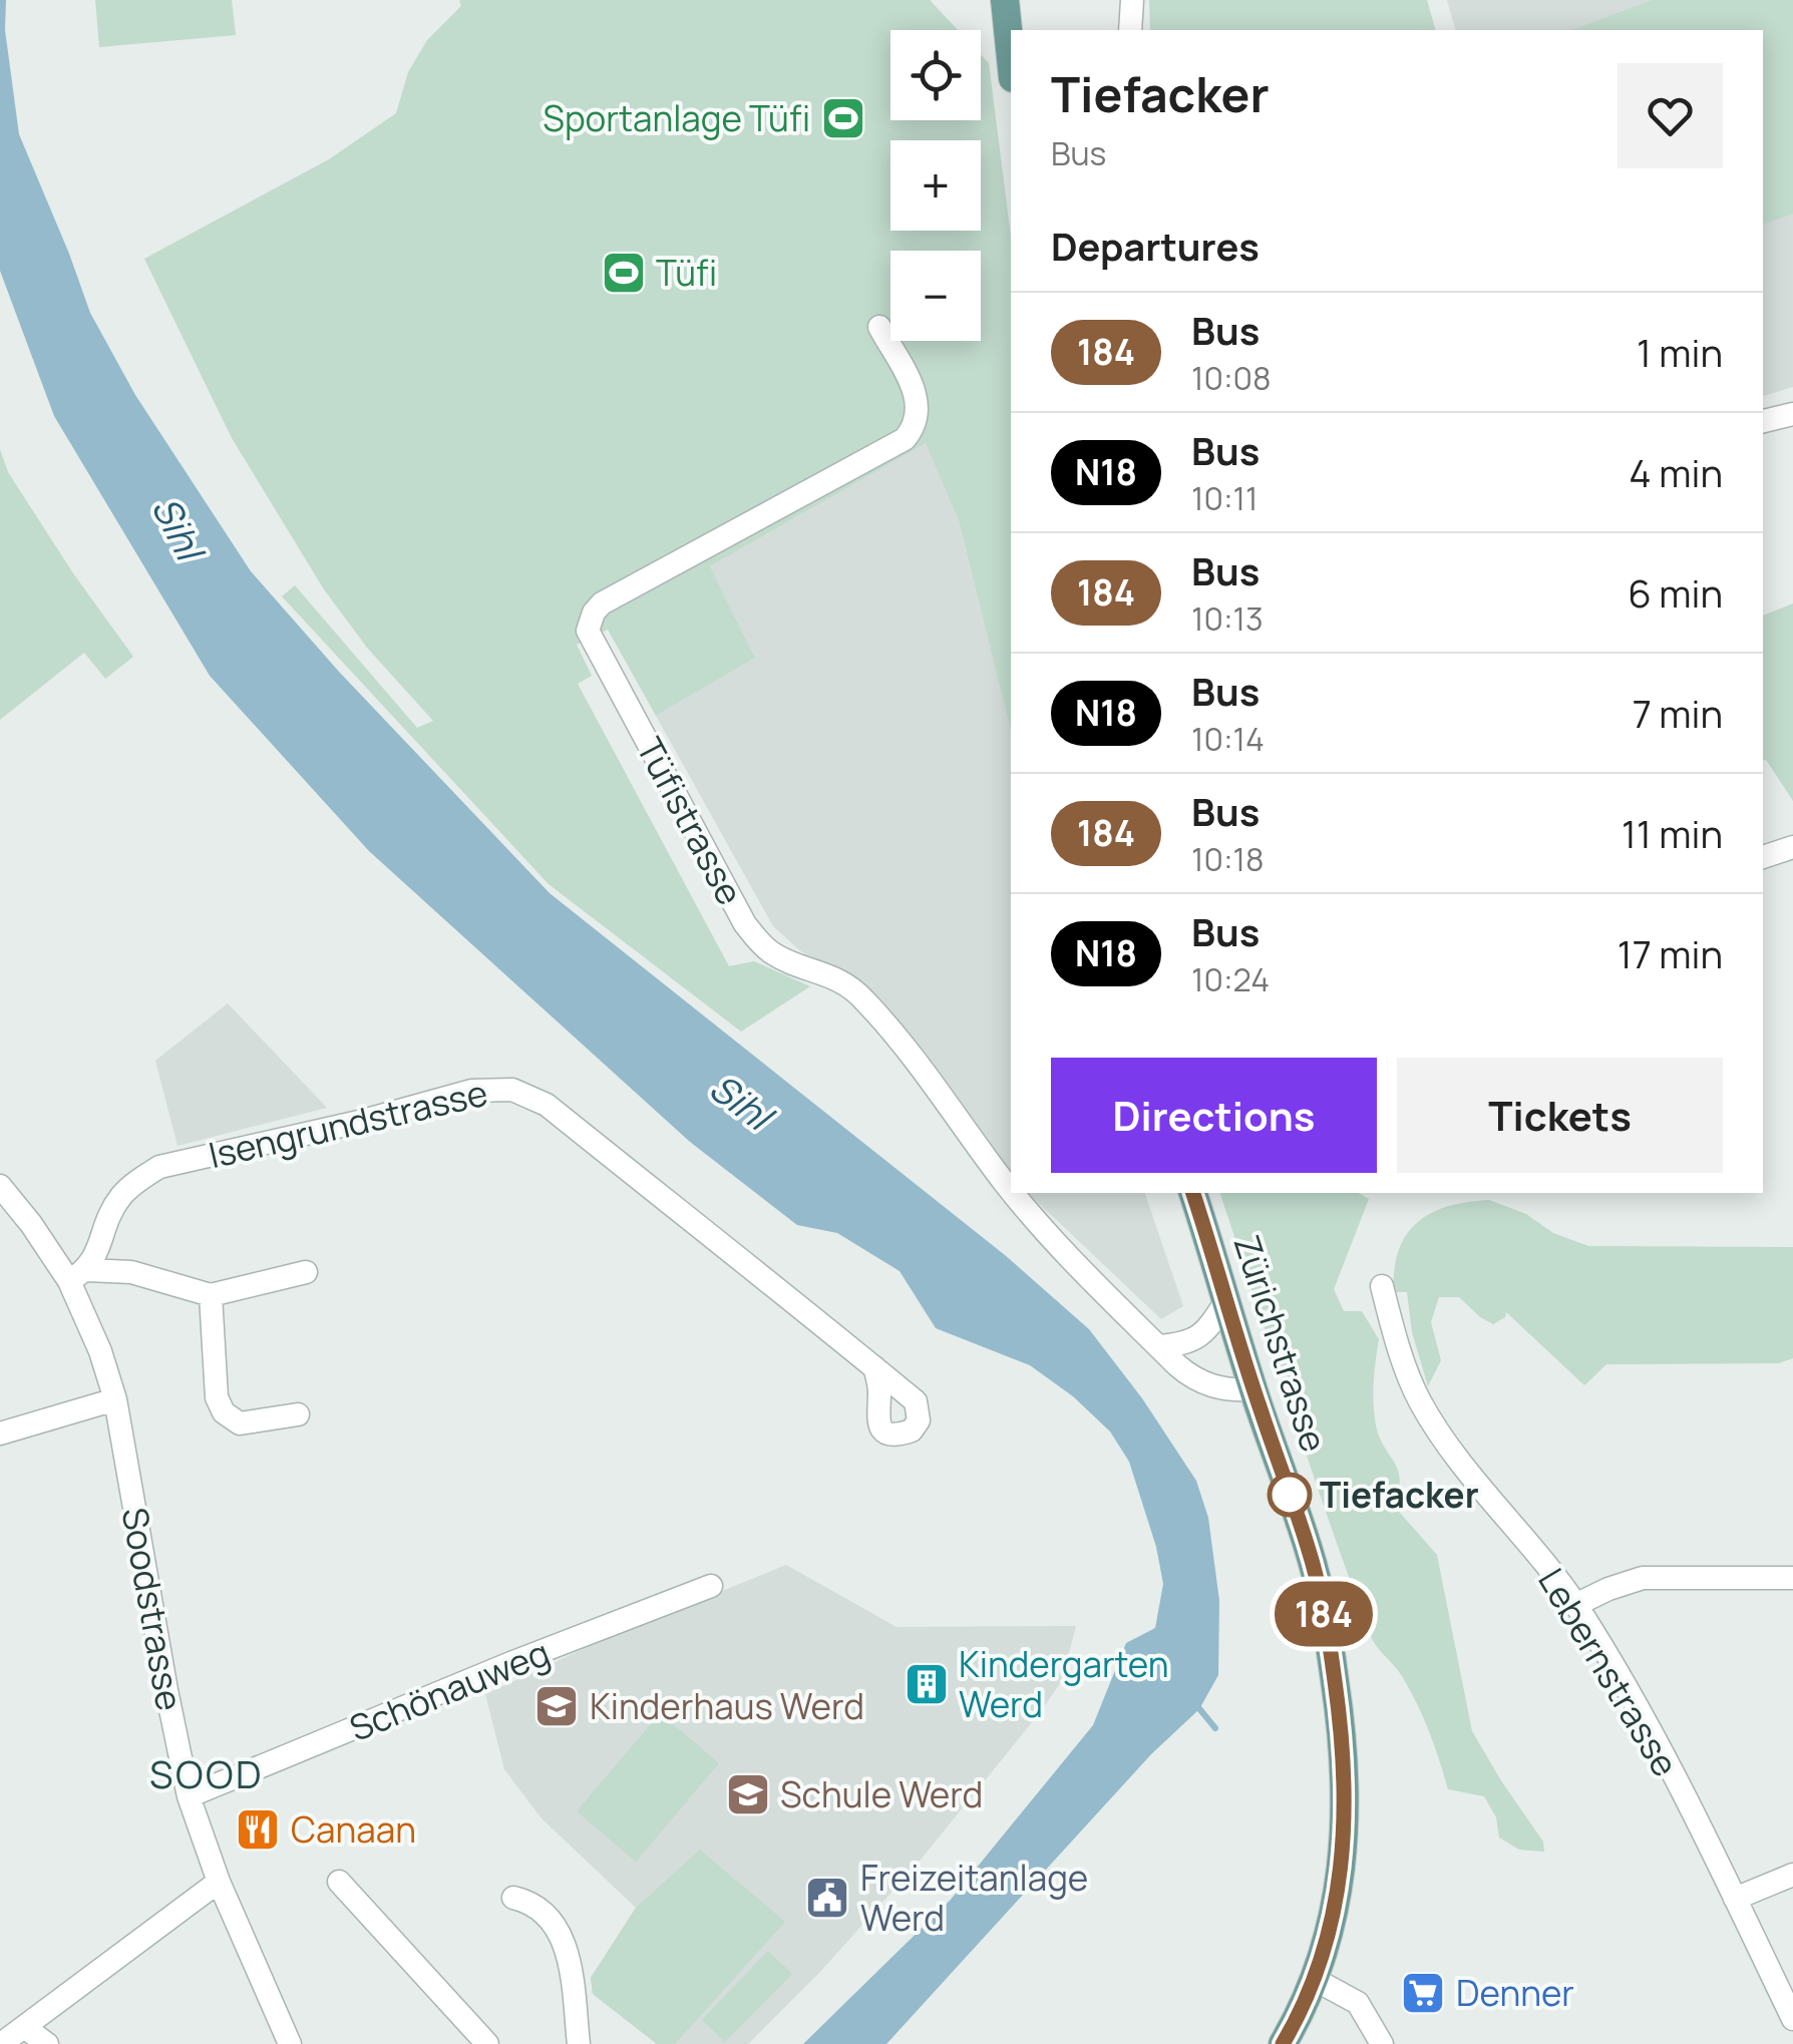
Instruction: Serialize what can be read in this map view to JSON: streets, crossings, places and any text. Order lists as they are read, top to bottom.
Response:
{
  "streets": {
    "main road": ["Zürichstrasse"],
    "street": [
      "Tüfistrasse",
      "Isengrundstrasse",
      "Soodstrasse",
      "Lebernstrasse",
      "Schönauweg"
    ]
  },
  "crossings": [
    ["Tüfistrasse", "Zürichstrasse"],
    ["Isengrundstrasse", "Soodstrasse"],
    ["Soodstrasse", "Schönauweg"]
  ],
  "districts": ["SOOD"],
  "water": ["Sihl"],
  "places": {
    "sports": ["Sportanlage Tüfi", "Tüfi"],
    "other": ["Tiefacker"],
    "building": ["Kindergarten Werd"],
    "school or university": ["Kinderhaus Werd", "Schule Werd"],
    "restaurant": ["Canaan"],
    "public building": ["Freizeitanlage Werd"],
    "supermarket": ["Denner"]
  },
  "lines": ["bus line 184"],
  "page": {
    "on_map": "184",
    "map_buttons": ["+", "−"],
    "heading": [
      ["Tiefacker", "Bus"],
      "Departures"
    ],
    "list": [
      {
        "mark": "184",
        "name": "Bus",
        "note": "10:08",
        "value": "1 min"
      },
      {
        "mark": "N18",
        "name": "Bus",
        "note": "10:11",
        "value": "4 min"
      },
      {
        "mark": "184",
        "name": "Bus",
        "note": "10:13",
        "value": "6 min"
      },
      {
        "mark": "N18",
        "name": "Bus",
        "note": "10:14",
        "value": "7 min"
      },
      {
        "mark": "184",
        "name": "Bus",
        "note": "10:18",
        "value": "11 min"
      },
      {
        "mark": "N18",
        "name": "Bus",
        "note": "10:24",
        "value": "17 min"
      }
    ],
    "buttons": ["Directions", "Tickets"]
  }
}
